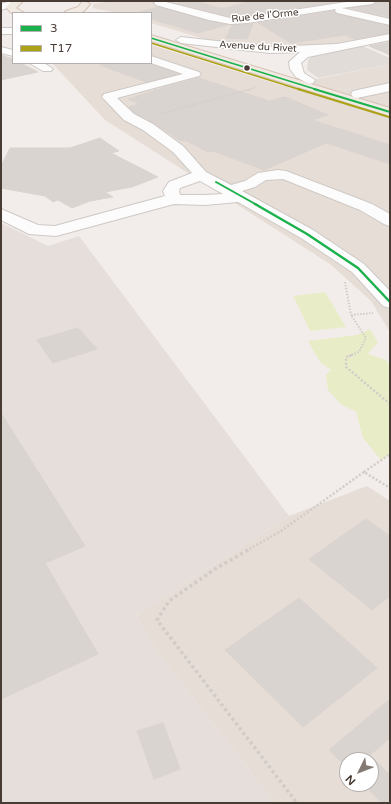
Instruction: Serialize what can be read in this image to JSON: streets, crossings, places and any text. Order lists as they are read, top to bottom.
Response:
{
  "streets": {
    "street": ["Rue de l'Orme", "Avenue du Rivet"]
  },
  "lines": ["transit line 3", "transit line T17"],
  "legend": ["3", "T17"],
  "north": "bottom left"
}
